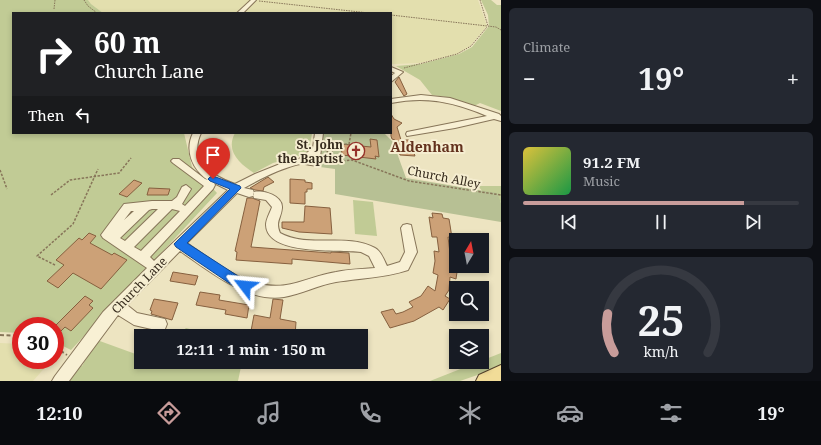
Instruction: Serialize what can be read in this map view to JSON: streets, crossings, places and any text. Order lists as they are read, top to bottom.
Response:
{
  "streets": {
    "street": ["Church Lane"],
    "path": ["Church Alley"]
  },
  "districts": ["Aldenham"],
  "places": {
    "church": ["St. John the Baptist"]
  },
  "north": "top",
  "page": {
    "tile": "Climate",
    "turn": ["60 m", "Church Lane"],
    "heat": ["−", "19°", "+"],
    "then": "Then",
    "song": ["91.2 FM", "Music"],
    "limit": "30",
    "trip": "12:11 · 1 min · 150 m",
    "tabs": ["12:10", "19°"],
    "gauge": ["25", "km/h"]
  }
}
